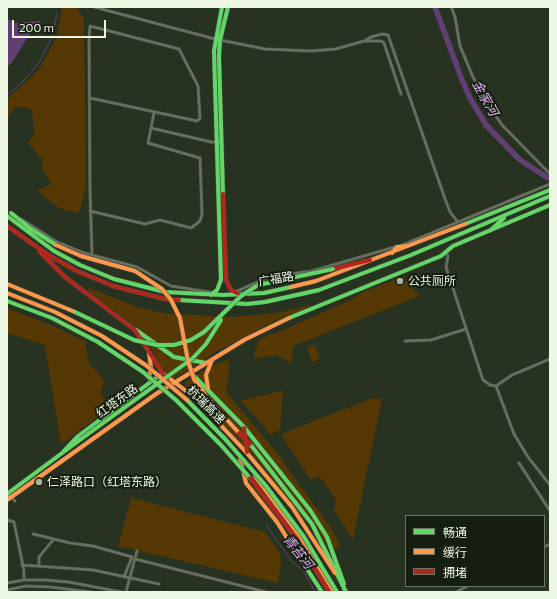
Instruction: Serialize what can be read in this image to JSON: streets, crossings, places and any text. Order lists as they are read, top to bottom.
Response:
{
  "streets": {
    "main road": ["广福路", "红塔东路", "杭瑞高速"]
  },
  "water": ["金家河", "青苔河"],
  "places": ["公共厕所", "仁泽路口（红塔东路）"],
  "legend": ["畅通", "缓行", "拥堵"],
  "scale_bar": "200 m"
}
